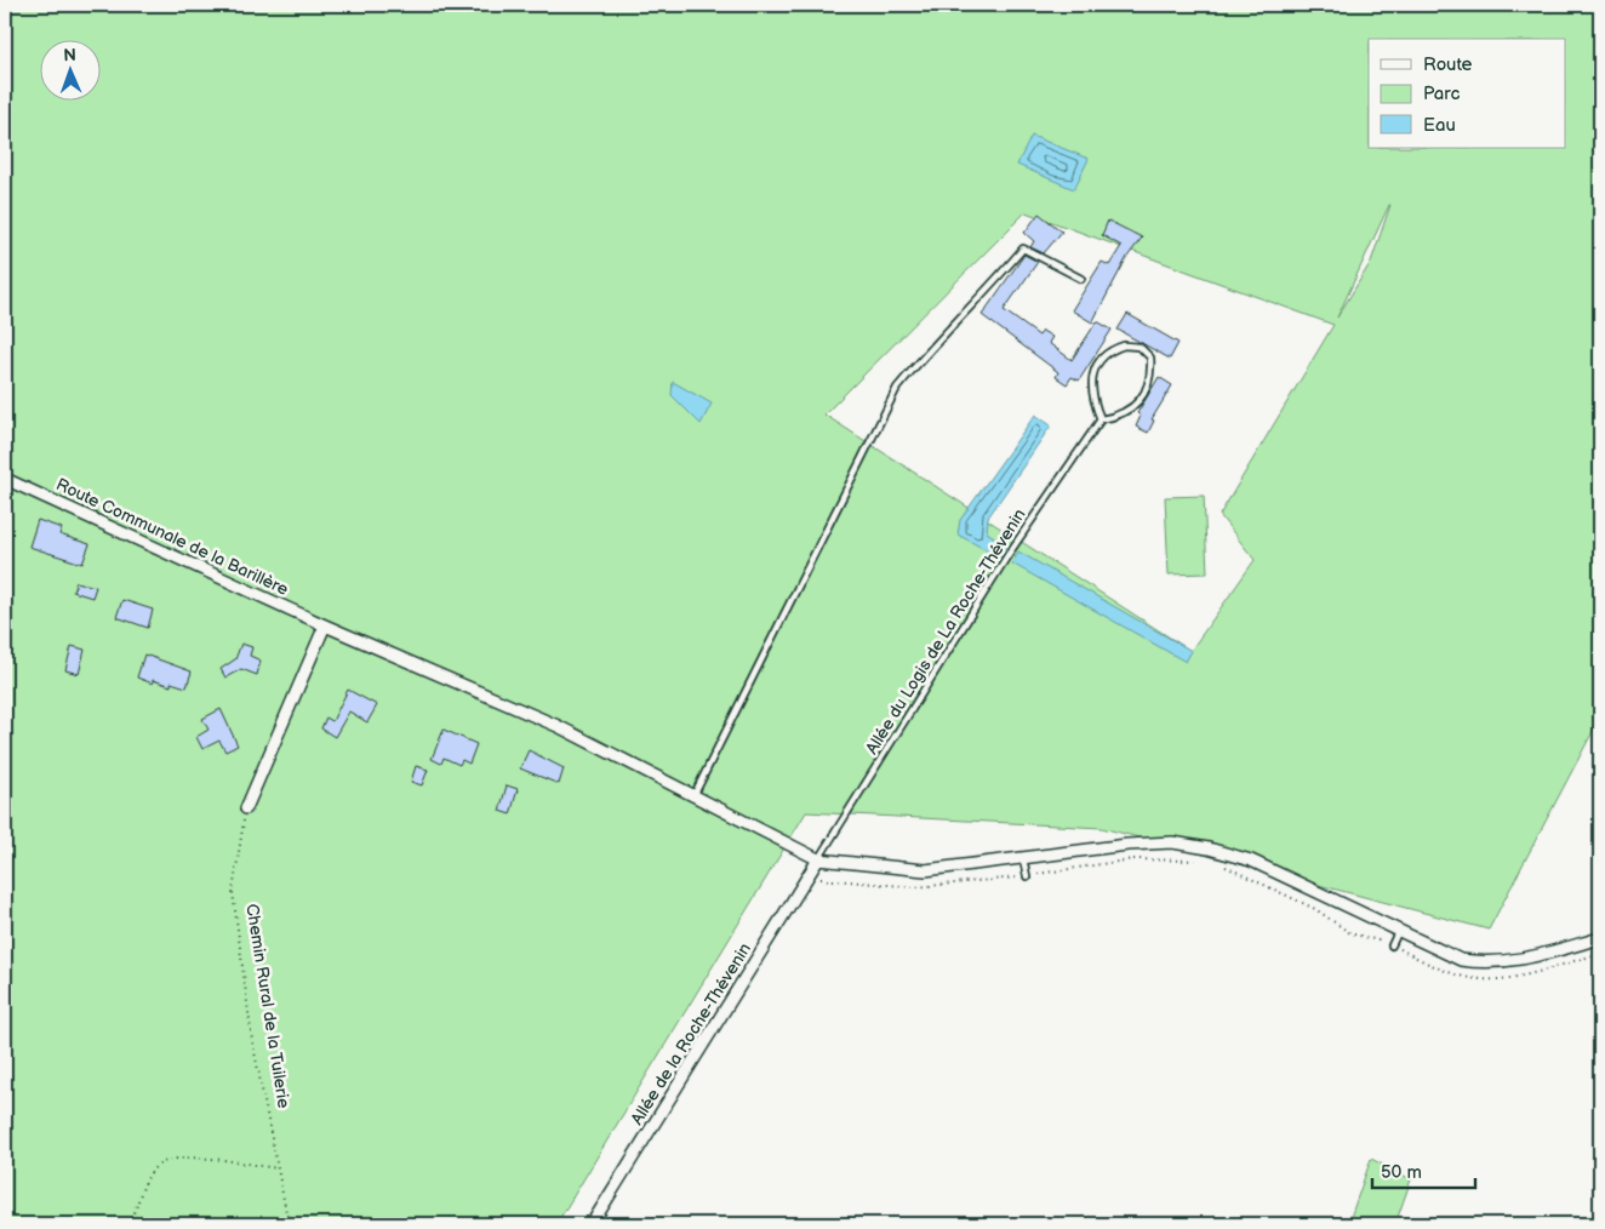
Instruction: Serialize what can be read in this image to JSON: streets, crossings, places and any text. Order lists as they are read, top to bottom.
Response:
{
  "streets": {
    "street": ["Route Communale de la Barillère", "Allée de la Roche-Thévenin"],
    "lane": ["Allée du Logis de La Roche-Thévenin"],
    "path": ["Chemin Rural de la Tuilerie"]
  },
  "crossings": [
    ["Route Communale de la Barillère", "Allée du Logis de La Roche-Thévenin"],
    ["Route Communale de la Barillère", "Allée de la Roche-Thévenin"],
    ["Allée du Logis de La Roche-Thévenin", "Allée de la Roche-Thévenin"]
  ],
  "legend": ["Route", "Parc", "Eau"],
  "scale_bar": "50 m",
  "north": "top"
}
